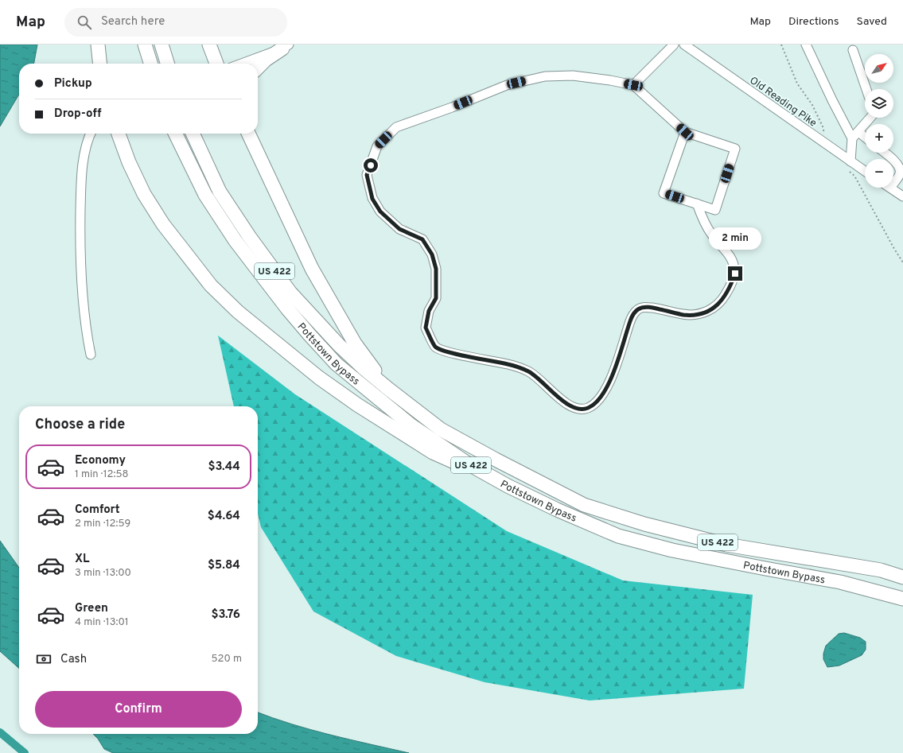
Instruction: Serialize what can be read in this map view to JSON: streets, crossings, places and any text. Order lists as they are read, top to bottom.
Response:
{
  "streets": {
    "highway": ["US 422", "Pottstown Bypass"],
    "street": ["Old Reading Pike"]
  },
  "north": "top right",
  "page": {
    "header": "Map",
    "search": "Search here",
    "nav": ["Map", "Directions", "Saved"],
    "map_buttons": ["+", "−"],
    "banner": ["Pickup", "Drop-off"],
    "bubble": "2 min",
    "heading": "Choose a ride",
    "list": [
      {
        "name": "Economy",
        "note": "1 min · 12:58",
        "value": "$3.44"
      },
      {
        "name": "Comfort",
        "note": "2 min · 12:59",
        "value": "$4.64"
      },
      {
        "name": "XL",
        "note": "3 min · 13:00",
        "value": "$5.84"
      },
      {
        "name": "Green",
        "note": "4 min · 13:01",
        "value": "$3.76"
      }
    ],
    "pay": ["Cash", "520 m"],
    "buttons": "Confirm"
  }
}
